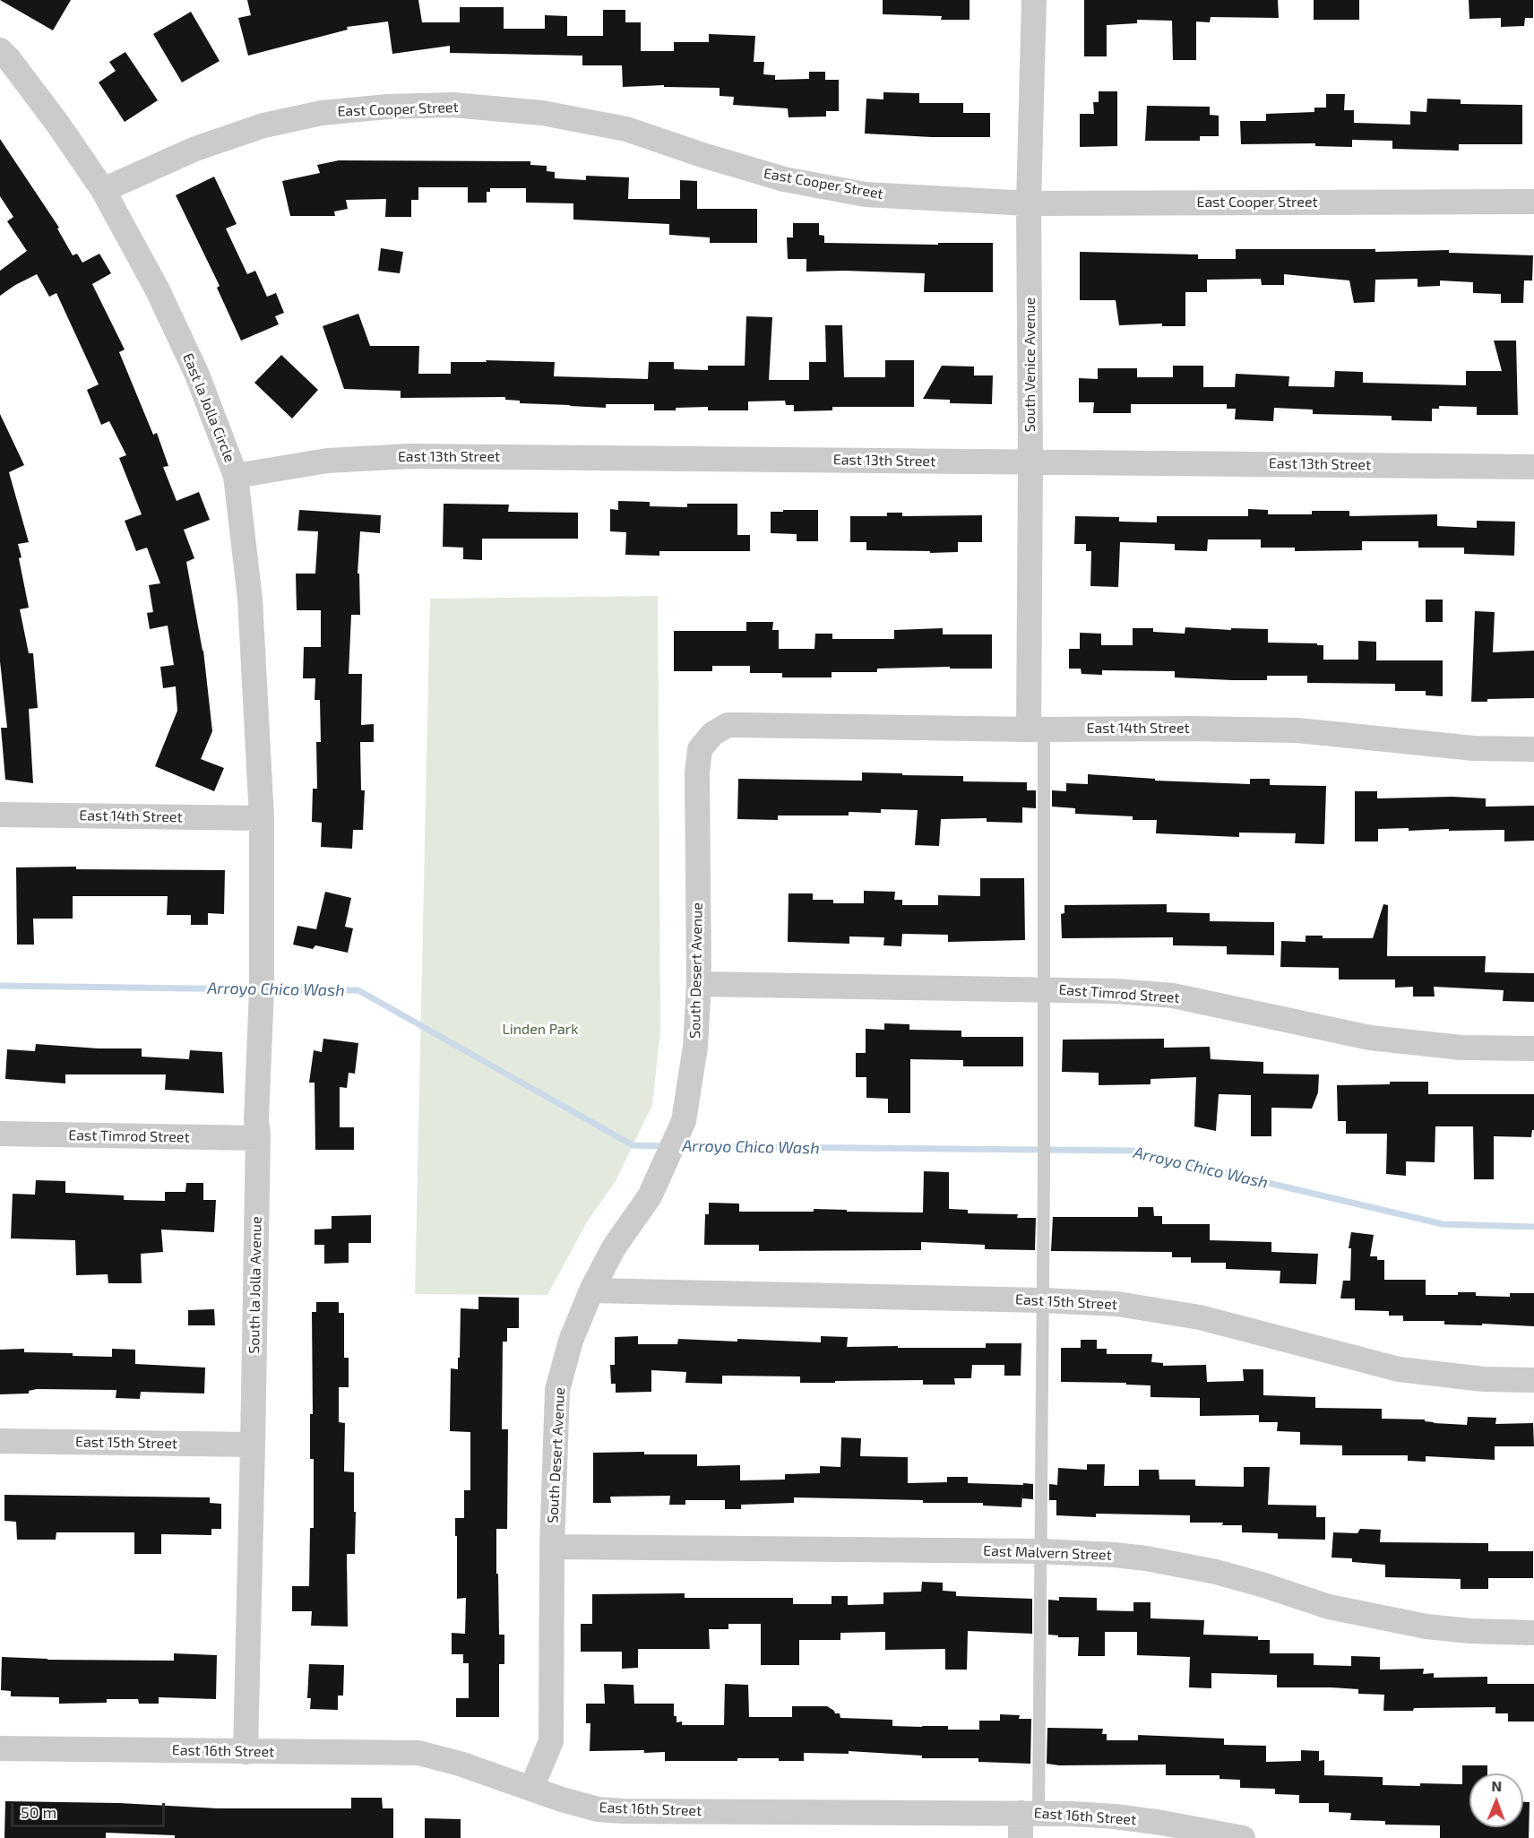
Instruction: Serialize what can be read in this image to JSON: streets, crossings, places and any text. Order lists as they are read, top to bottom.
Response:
{
  "streets": {
    "street": [
      "East Cooper Street",
      "South Venice Avenue",
      "East la Jolla Circle",
      "East 13th Street",
      "East 14th Street",
      "South Desert Avenue",
      "East Timrod Street",
      "South la Jolla Avenue",
      "East 15th Street",
      "East Malvern Street",
      "East 16th Street"
    ]
  },
  "crossings": [
    ["East Cooper Street", "South Venice Avenue"],
    ["East Cooper Street", "East la Jolla Circle"],
    ["South Venice Avenue", "East 13th Street"],
    ["South Venice Avenue", "East 14th Street"],
    ["East la Jolla Circle", "East 13th Street"],
    ["East la Jolla Circle", "East 14th Street"],
    ["East la Jolla Circle", "South la Jolla Avenue"],
    ["East 14th Street", "South Desert Avenue"],
    ["East 14th Street", "South la Jolla Avenue"],
    ["South Desert Avenue", "East Timrod Street"],
    ["South Desert Avenue", "East 15th Street"],
    ["South Desert Avenue", "East Malvern Street"],
    ["South Desert Avenue", "East 16th Street"],
    ["East Timrod Street", "South la Jolla Avenue"],
    ["South la Jolla Avenue", "East 15th Street"],
    ["South la Jolla Avenue", "East 16th Street"]
  ],
  "water": ["Arroyo Chico Wash"],
  "parks": ["Linden Park"],
  "scale_bar": "50 m",
  "north": "top"
}
